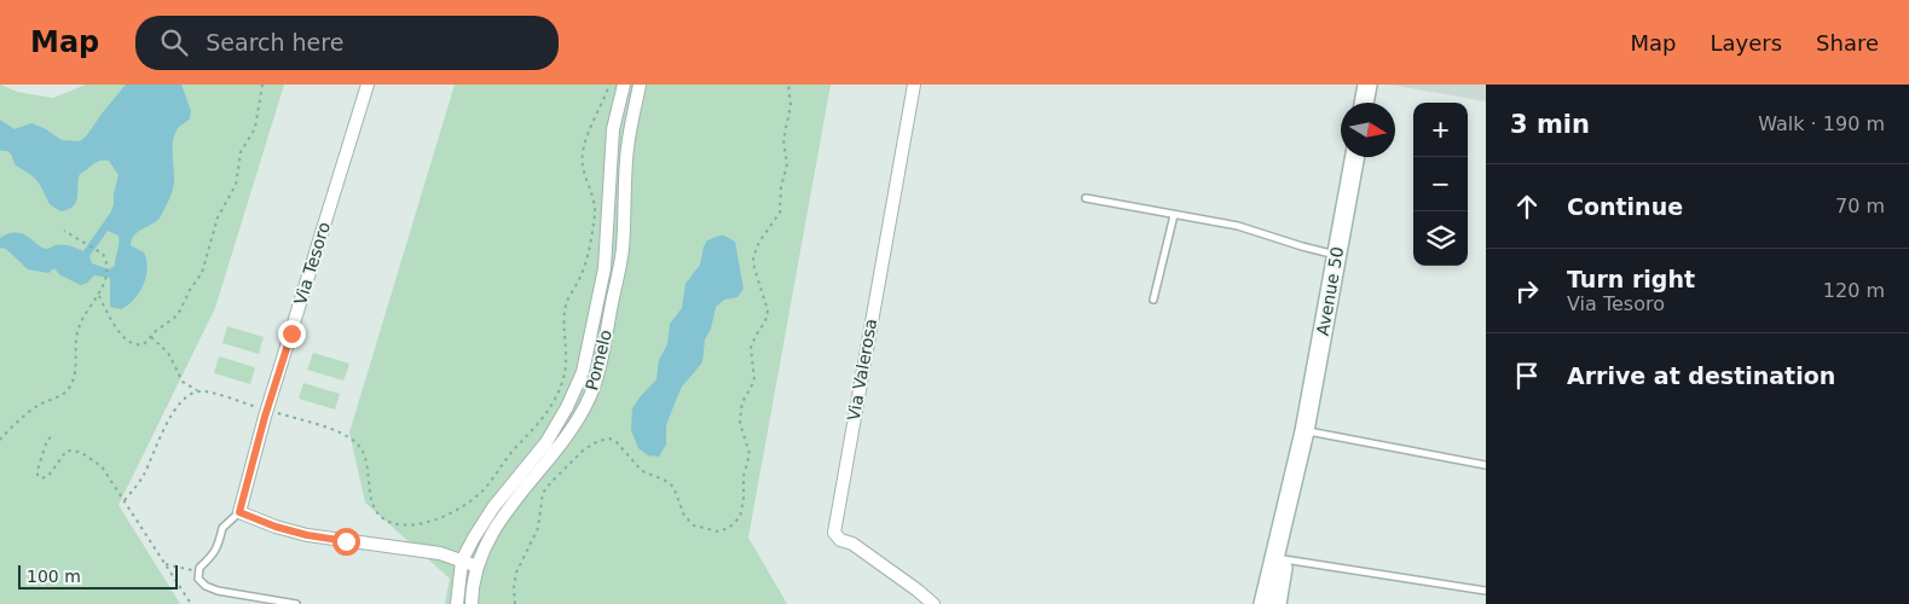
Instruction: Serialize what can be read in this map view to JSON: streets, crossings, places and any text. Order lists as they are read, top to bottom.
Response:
{
  "streets": {
    "main road": ["Avenue 50"],
    "street": ["Via Tesoro", "Pomelo", "Via Valerosa"]
  },
  "scale_bar": "100 m",
  "north": "right",
  "page": {
    "header": "Map",
    "search": "Search here",
    "nav": ["Map", "Layers", "Share"],
    "heading": ["3 min", "Walk · 190 m"],
    "map_buttons": ["+", "−"],
    "list": [
      ["Continue", "70 m"],
      ["Turn right", "Via Tesoro", "120 m"],
      "Arrive at destination"
    ],
    "scale": "100 m"
  }
}
